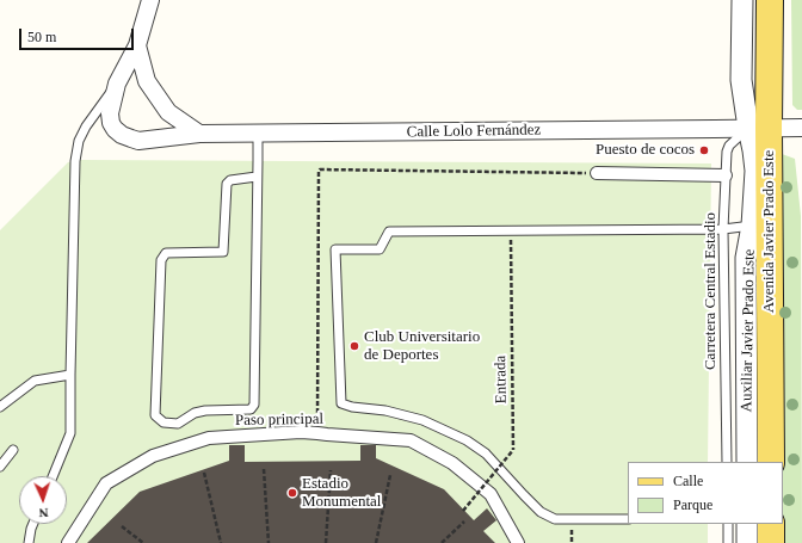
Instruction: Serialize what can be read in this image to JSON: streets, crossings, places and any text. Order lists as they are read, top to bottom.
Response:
{
  "streets": {
    "main road": ["Avenida Javier Prado Este"],
    "street": ["Calle Lolo Fernández", "Auxiliar Javier Prado Este", "Paso principal"],
    "lane": ["Carretera Central Estadio"],
    "path": ["Entrada"]
  },
  "crossings": [
    ["Calle Lolo Fernández", "Avenida Javier Prado Este"],
    ["Calle Lolo Fernández", "Carretera Central Estadio"],
    ["Calle Lolo Fernández", "Auxiliar Javier Prado Este"],
    ["Avenida Javier Prado Este", "Carretera Central Estadio"],
    ["Avenida Javier Prado Este", "Auxiliar Javier Prado Este"],
    ["Carretera Central Estadio", "Auxiliar Javier Prado Este"]
  ],
  "places": ["Puesto de cocos", "Club Universitario de Deportes", "Estadio Monumental"],
  "legend": ["Calle", "Parque"],
  "scale_bar": "50 m",
  "north": "bottom"
}
